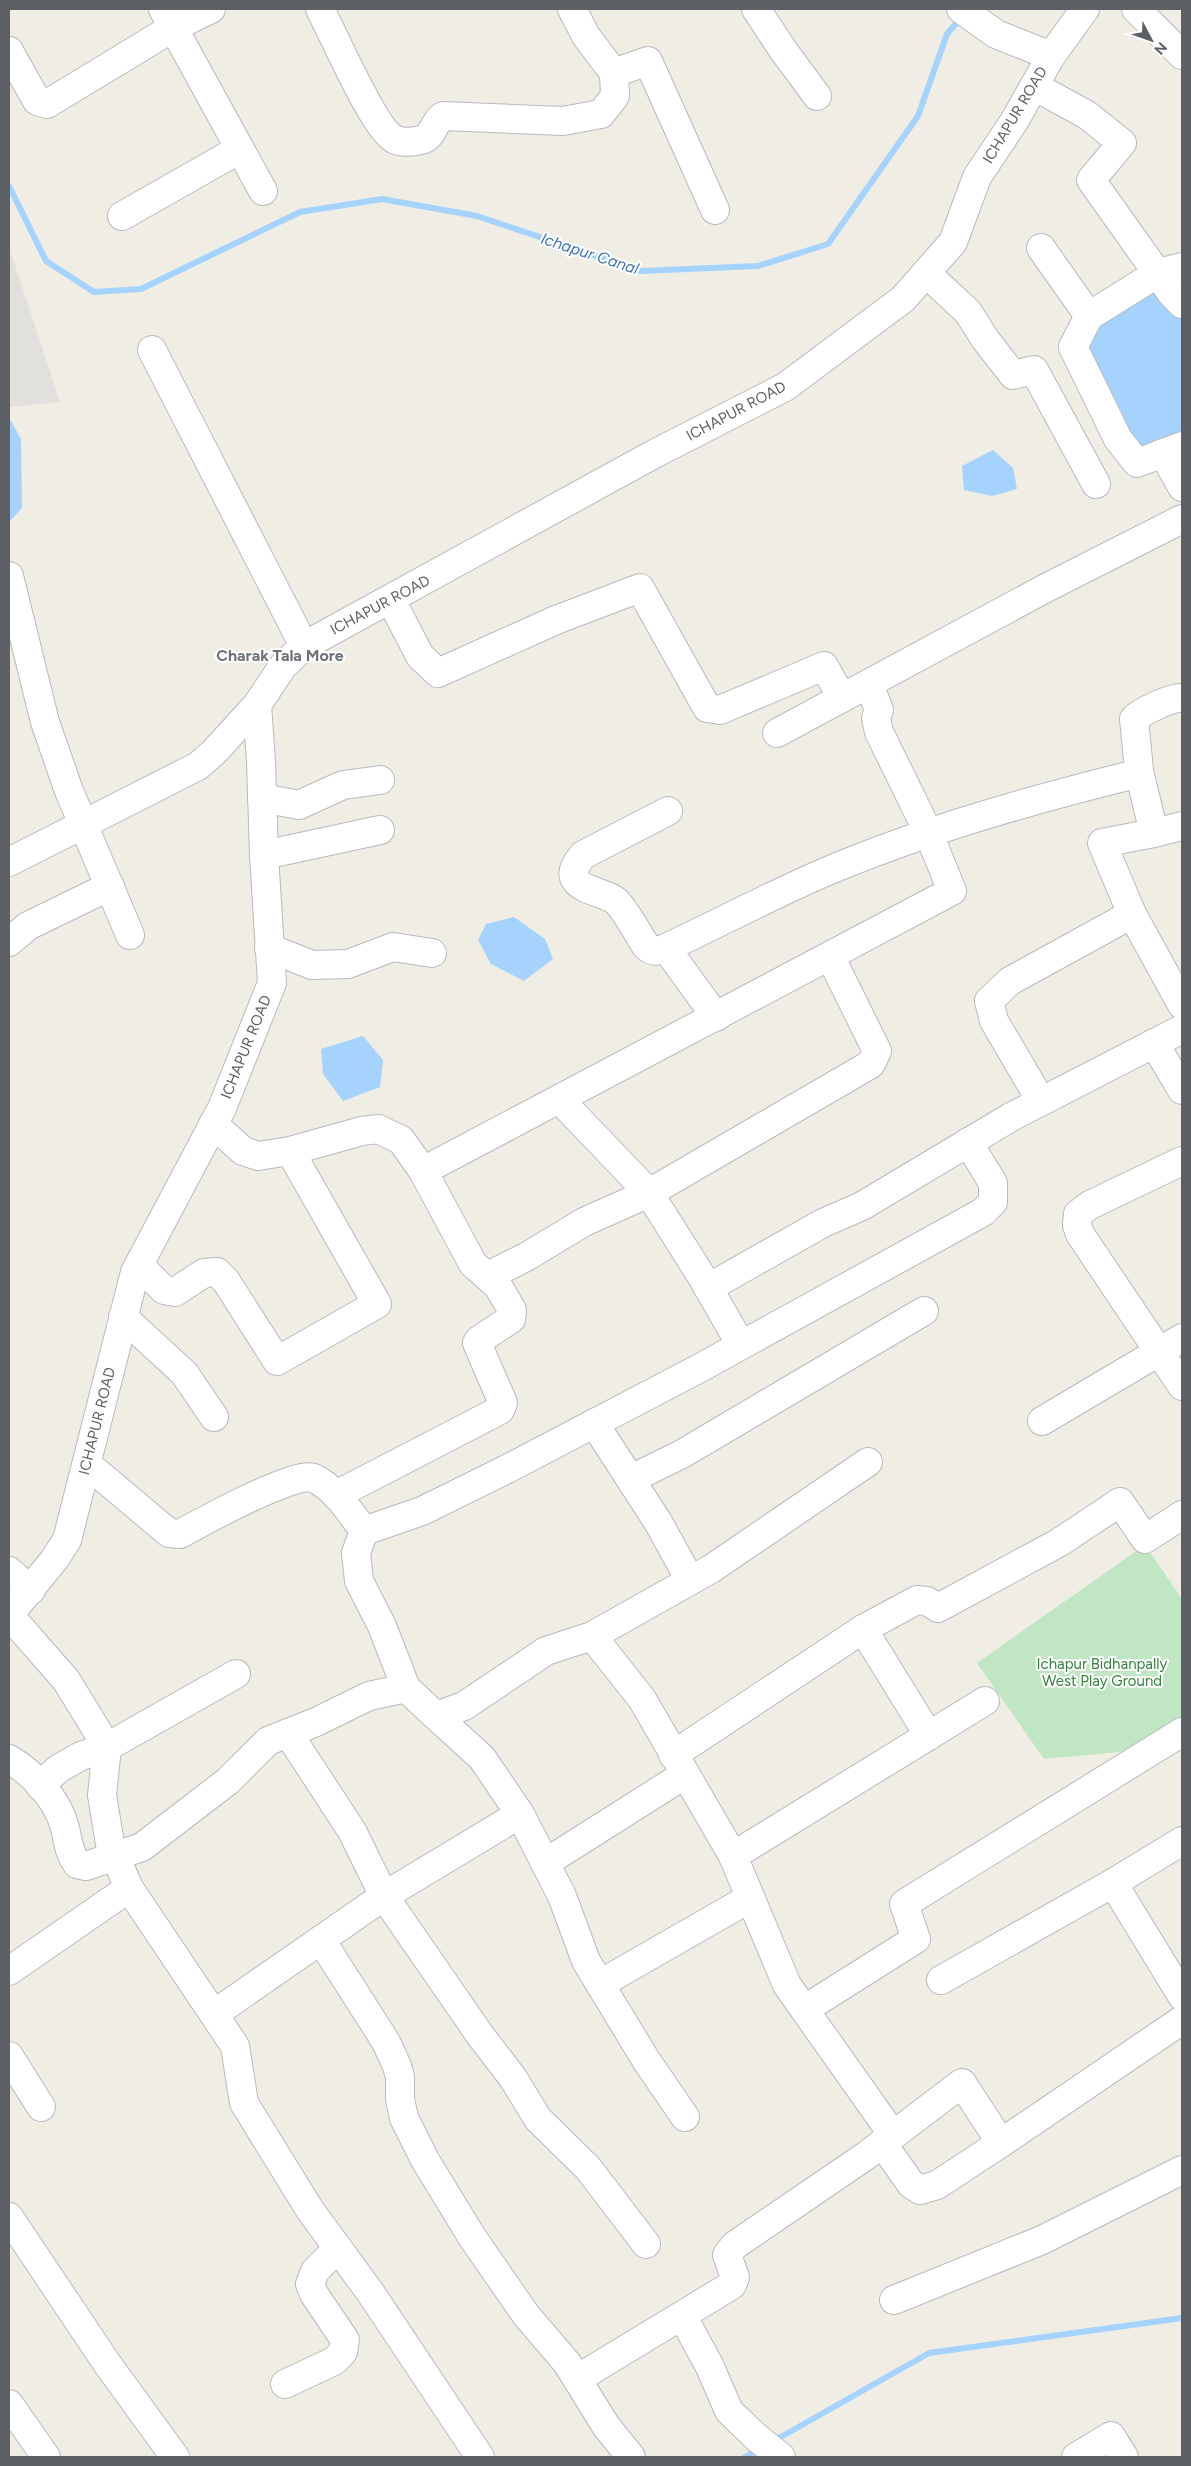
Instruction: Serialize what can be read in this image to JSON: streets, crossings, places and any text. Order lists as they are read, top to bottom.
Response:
{
  "streets": {
    "street": ["ICHAPUR ROAD"]
  },
  "districts": ["Charak Tala More"],
  "water": ["Ichapur Canal"],
  "parks": ["Ichapur Bidhanpally West Play Ground"],
  "north": "bottom right"
}
